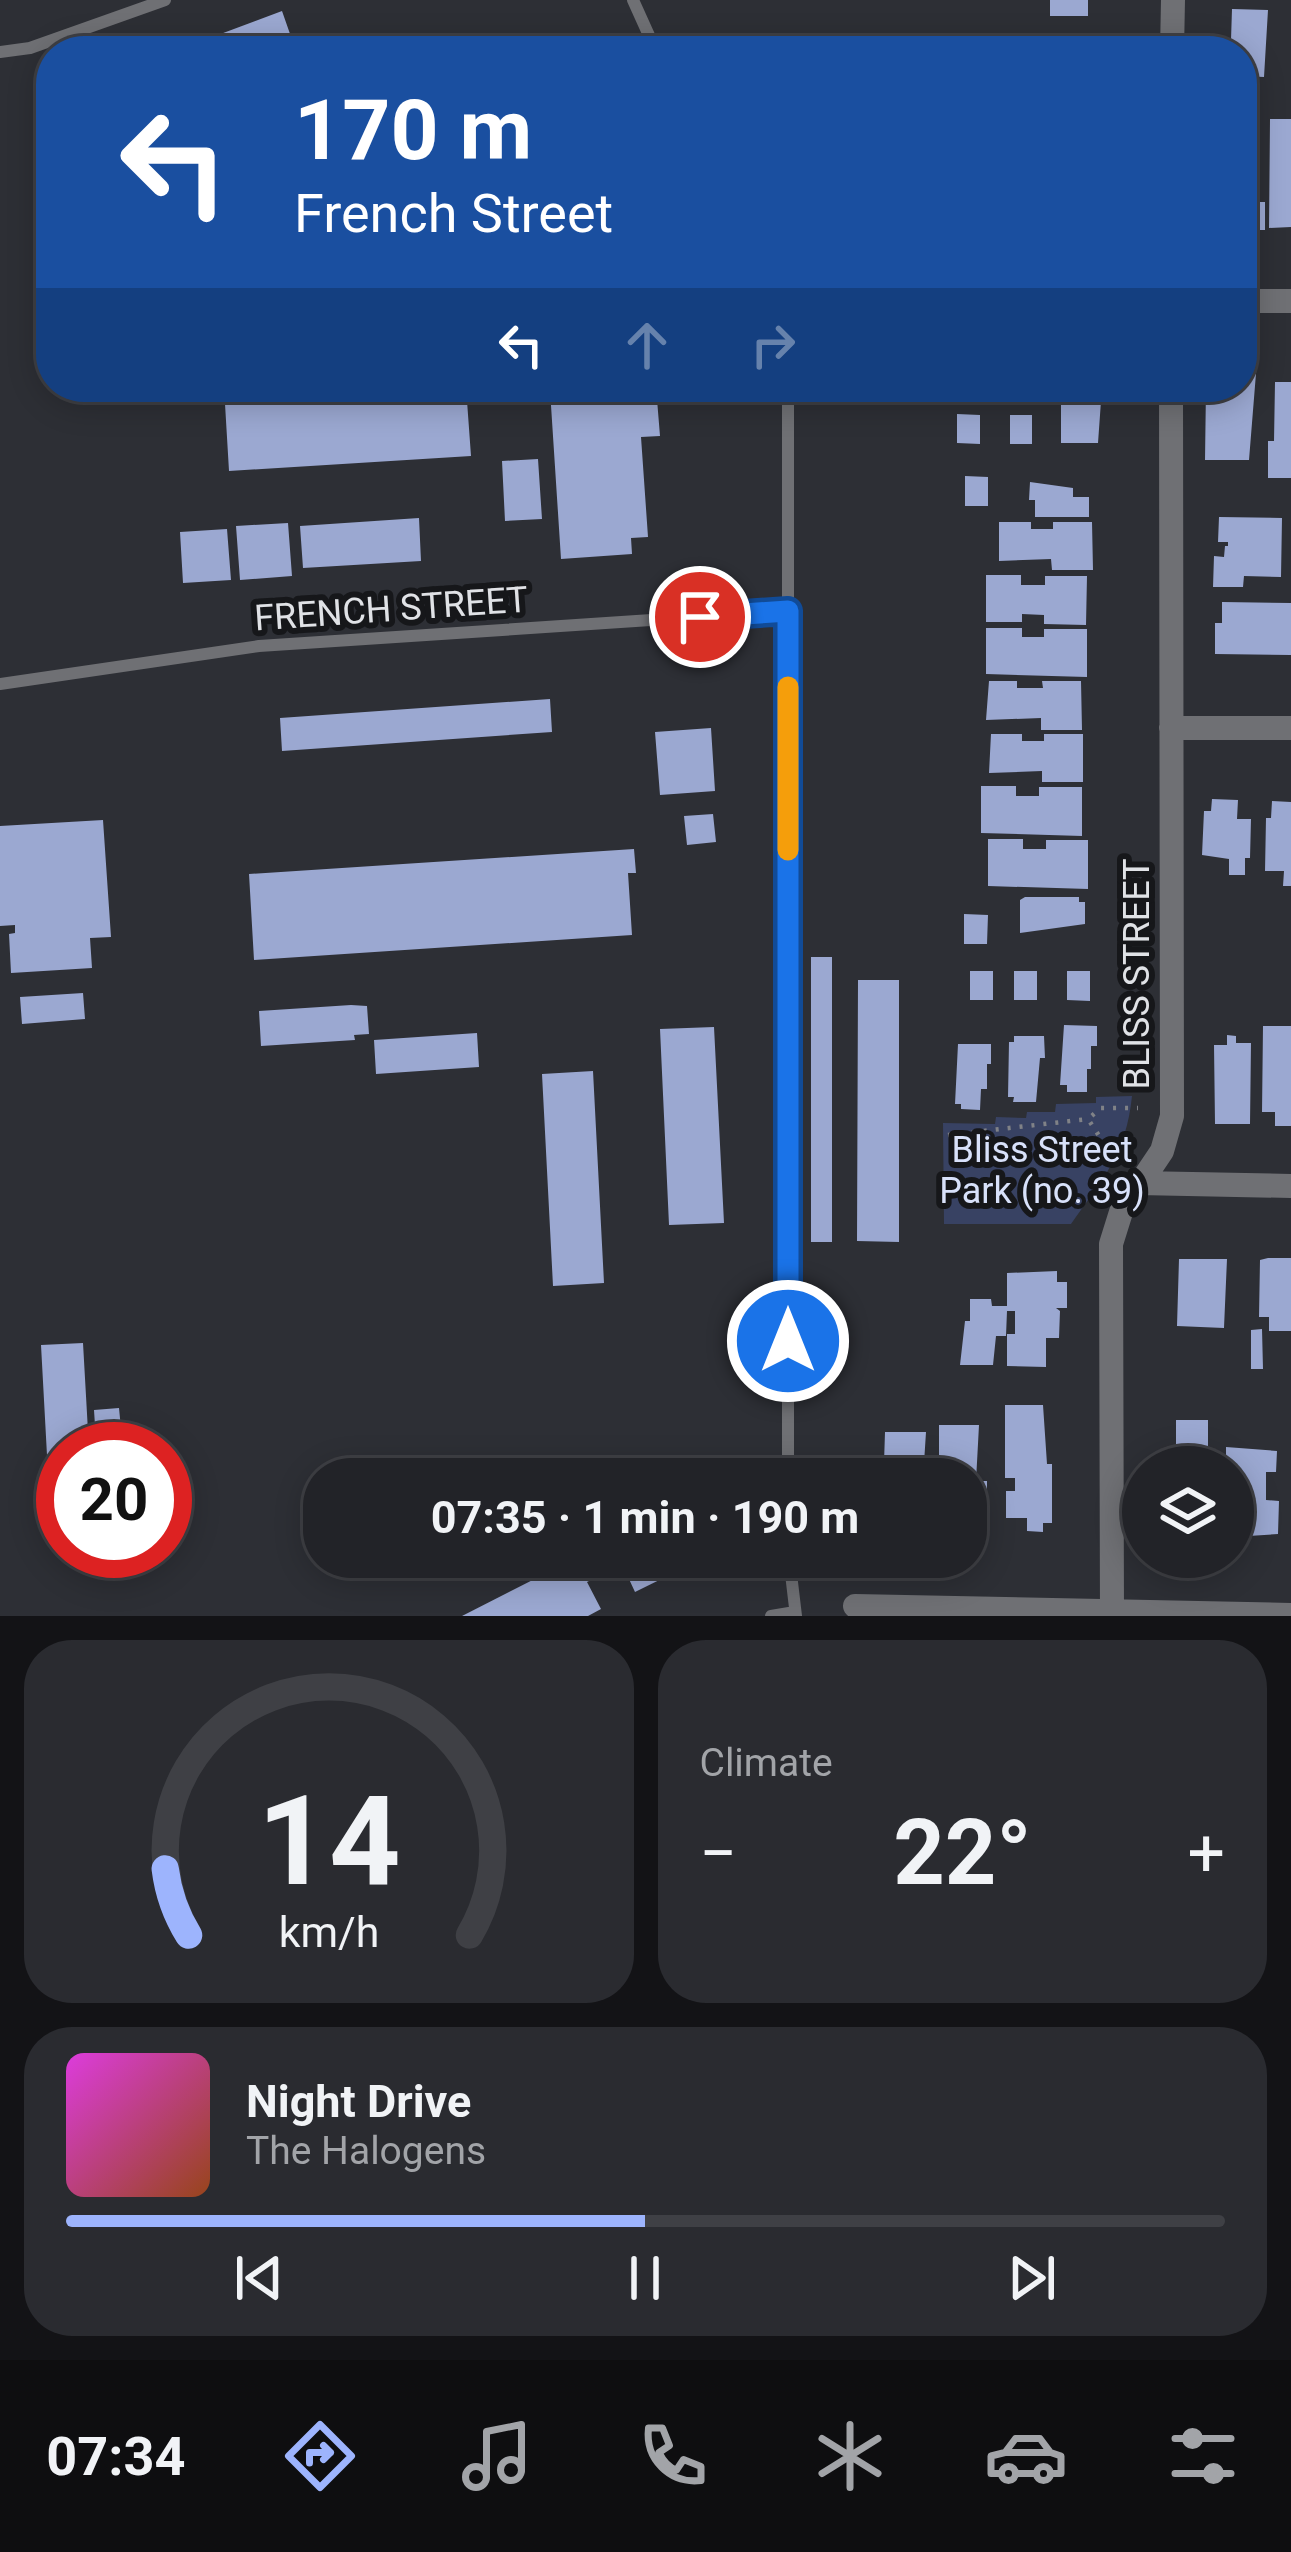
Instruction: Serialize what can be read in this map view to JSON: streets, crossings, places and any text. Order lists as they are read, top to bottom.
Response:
{
  "streets": {
    "street": ["BLISS STREET"],
    "lane": ["FRENCH STREET"]
  },
  "parks": ["Bliss Street Park (no. 39)"],
  "page": {
    "turn": ["170 m", "French Street"],
    "limit": "20",
    "trip": "07:35 · 1 min · 190 m",
    "tile": "Climate",
    "heat": ["−", "22°", "+"],
    "song": ["Night Drive", "The Halogens"],
    "tabs": "07:34",
    "gauge": ["14", "km/h"]
  }
}
